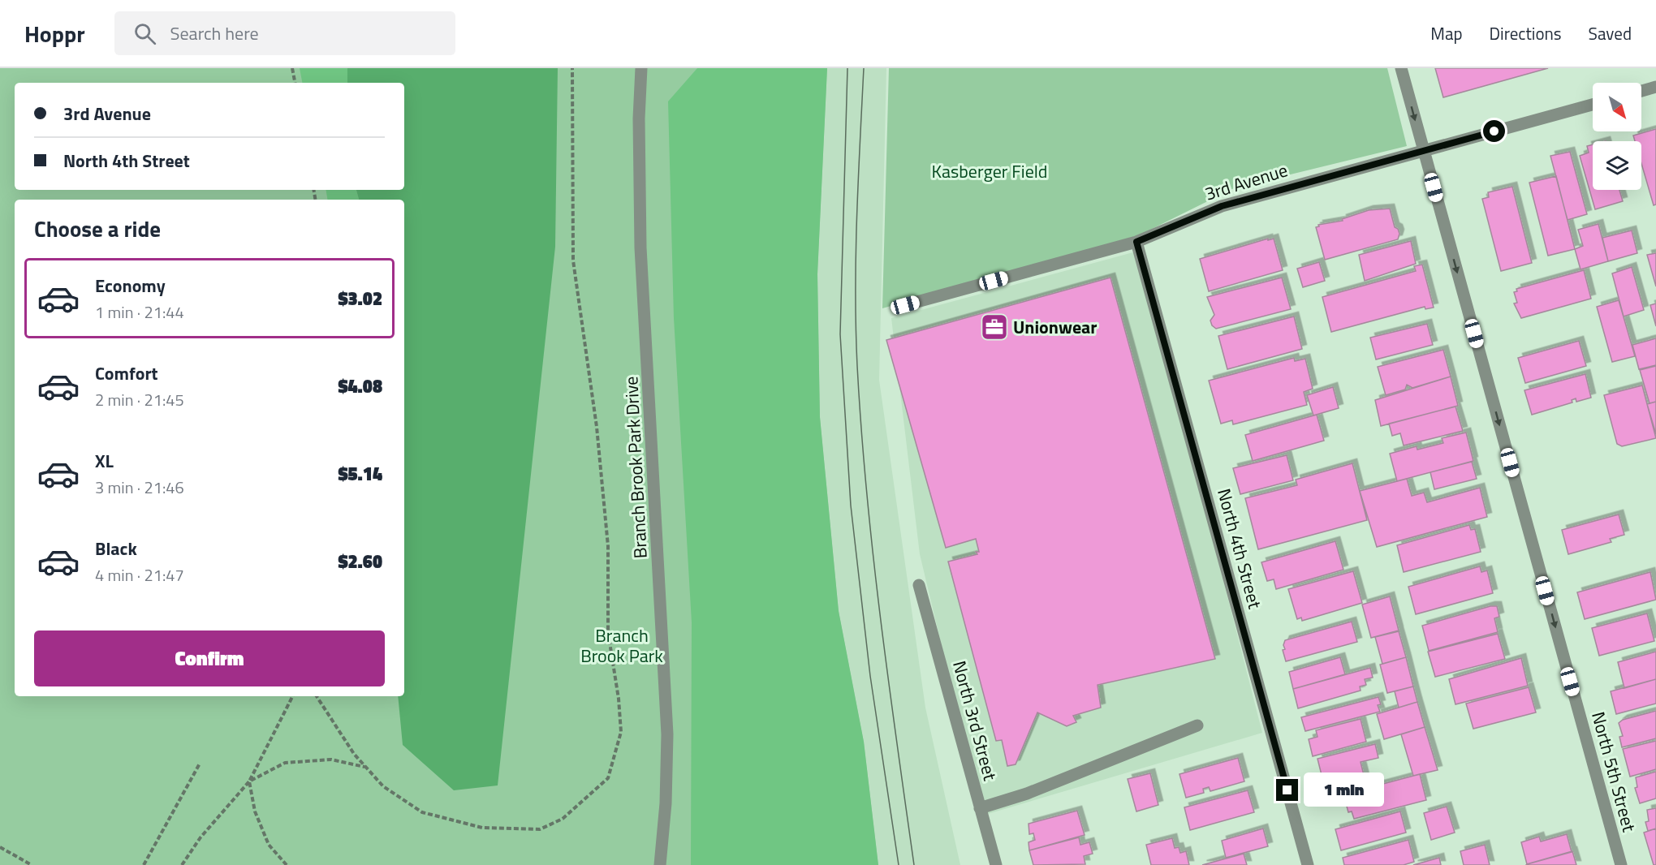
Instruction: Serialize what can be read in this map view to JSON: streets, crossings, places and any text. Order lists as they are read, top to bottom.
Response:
{
  "streets": {
    "street": [
      "3rd Avenue",
      "Branch Brook Park Drive",
      "North 4th Street",
      "North 3rd Street",
      "North 5th Street"
    ]
  },
  "crossings": [
    ["3rd Avenue", "North 4th Street"],
    ["3rd Avenue", "North 5th Street"]
  ],
  "one_way": ["North 5th Street"],
  "parks": ["Kasberger Field", "Branch Brook Park"],
  "places": {
    "office": ["Unionwear"]
  },
  "north": "bottom right",
  "page": {
    "header": "Hoppr",
    "search": "Search here",
    "nav": ["Map", "Directions", "Saved"],
    "banner": ["3rd Avenue", "North 4th Street"],
    "heading": "Choose a ride",
    "list": [
      {
        "name": "Economy",
        "note": "1 min · 21:44",
        "value": "$3.02"
      },
      {
        "name": "Comfort",
        "note": "2 min · 21:45",
        "value": "$4.08"
      },
      {
        "name": "XL",
        "note": "3 min · 21:46",
        "value": "$5.14"
      },
      {
        "name": "Black",
        "note": "4 min · 21:47",
        "value": "$2.60"
      }
    ],
    "buttons": "Confirm",
    "bubble": "1 min"
  }
}
